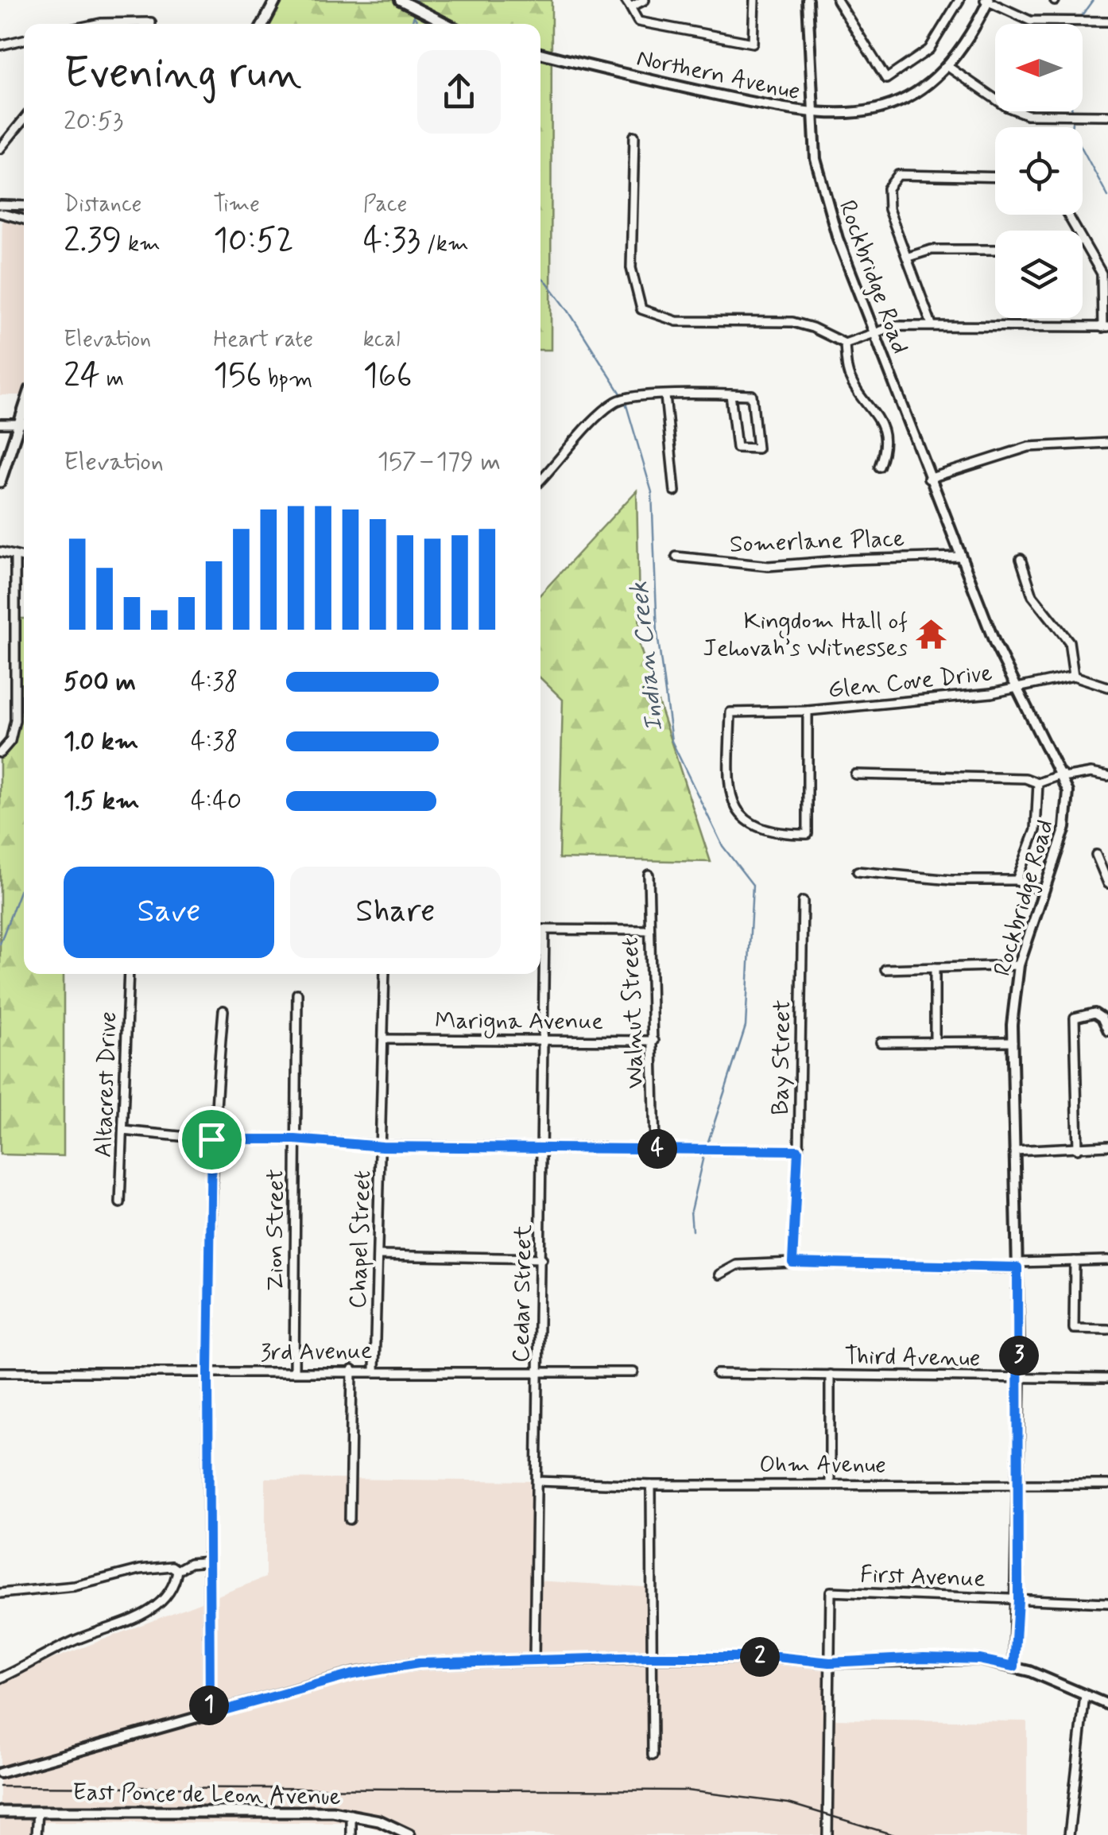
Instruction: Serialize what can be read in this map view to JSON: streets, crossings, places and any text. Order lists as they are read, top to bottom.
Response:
{
  "streets": {
    "main road": ["East Ponce de Leon Avenue"],
    "street": [
      "Northern Avenue",
      "Rockbridge Road",
      "Somerlane Place",
      "Glen Cove Drive",
      "Walnut Street",
      "Marigna Avenue",
      "Bay Street",
      "Altacrest Drive",
      "Zion Street",
      "Chapel Street",
      "Cedar Street",
      "3rd Avenue",
      "Third Avenue",
      "Ohm Avenue",
      "First Avenue"
    ]
  },
  "crossings": [
    ["Northern Avenue", "Rockbridge Road"],
    ["Rockbridge Road", "Somerlane Place"],
    ["Rockbridge Road", "Glen Cove Drive"],
    ["Rockbridge Road", "Third Avenue"],
    ["Rockbridge Road", "Ohm Avenue"],
    ["Rockbridge Road", "First Avenue"],
    ["Walnut Street", "Marigna Avenue"],
    ["Marigna Avenue", "Chapel Street"],
    ["Marigna Avenue", "Cedar Street"],
    ["Zion Street", "3rd Avenue"],
    ["Chapel Street", "3rd Avenue"],
    ["Cedar Street", "3rd Avenue"],
    ["Cedar Street", "Ohm Avenue"]
  ],
  "water": ["Indian Creek"],
  "places": {
    "temple": ["Kingdom Hall of Jehovah’s Witnesses"]
  },
  "north": "left",
  "page": {
    "heading": ["Evening run", "20:53"],
    "stats": [
      ["Distance", "2.39 km"],
      ["Time", "10:52"],
      ["Pace", "4:33 /km"],
      ["Elevation", "24 m"],
      ["Heart rate", "156 bpm"],
      ["kcal", "166"]
    ],
    "chart": ["Elevation", "157–179 m"],
    "list": [
      {
        "name": "500 m",
        "note": "4:38"
      },
      {
        "name": "1.0 km",
        "note": "4:38"
      },
      {
        "name": "1.5 km",
        "note": "4:40"
      }
    ],
    "buttons": ["Save", "Share"],
    "pins": [
      "4",
      "3",
      "2",
      "1"
    ]
  }
}
